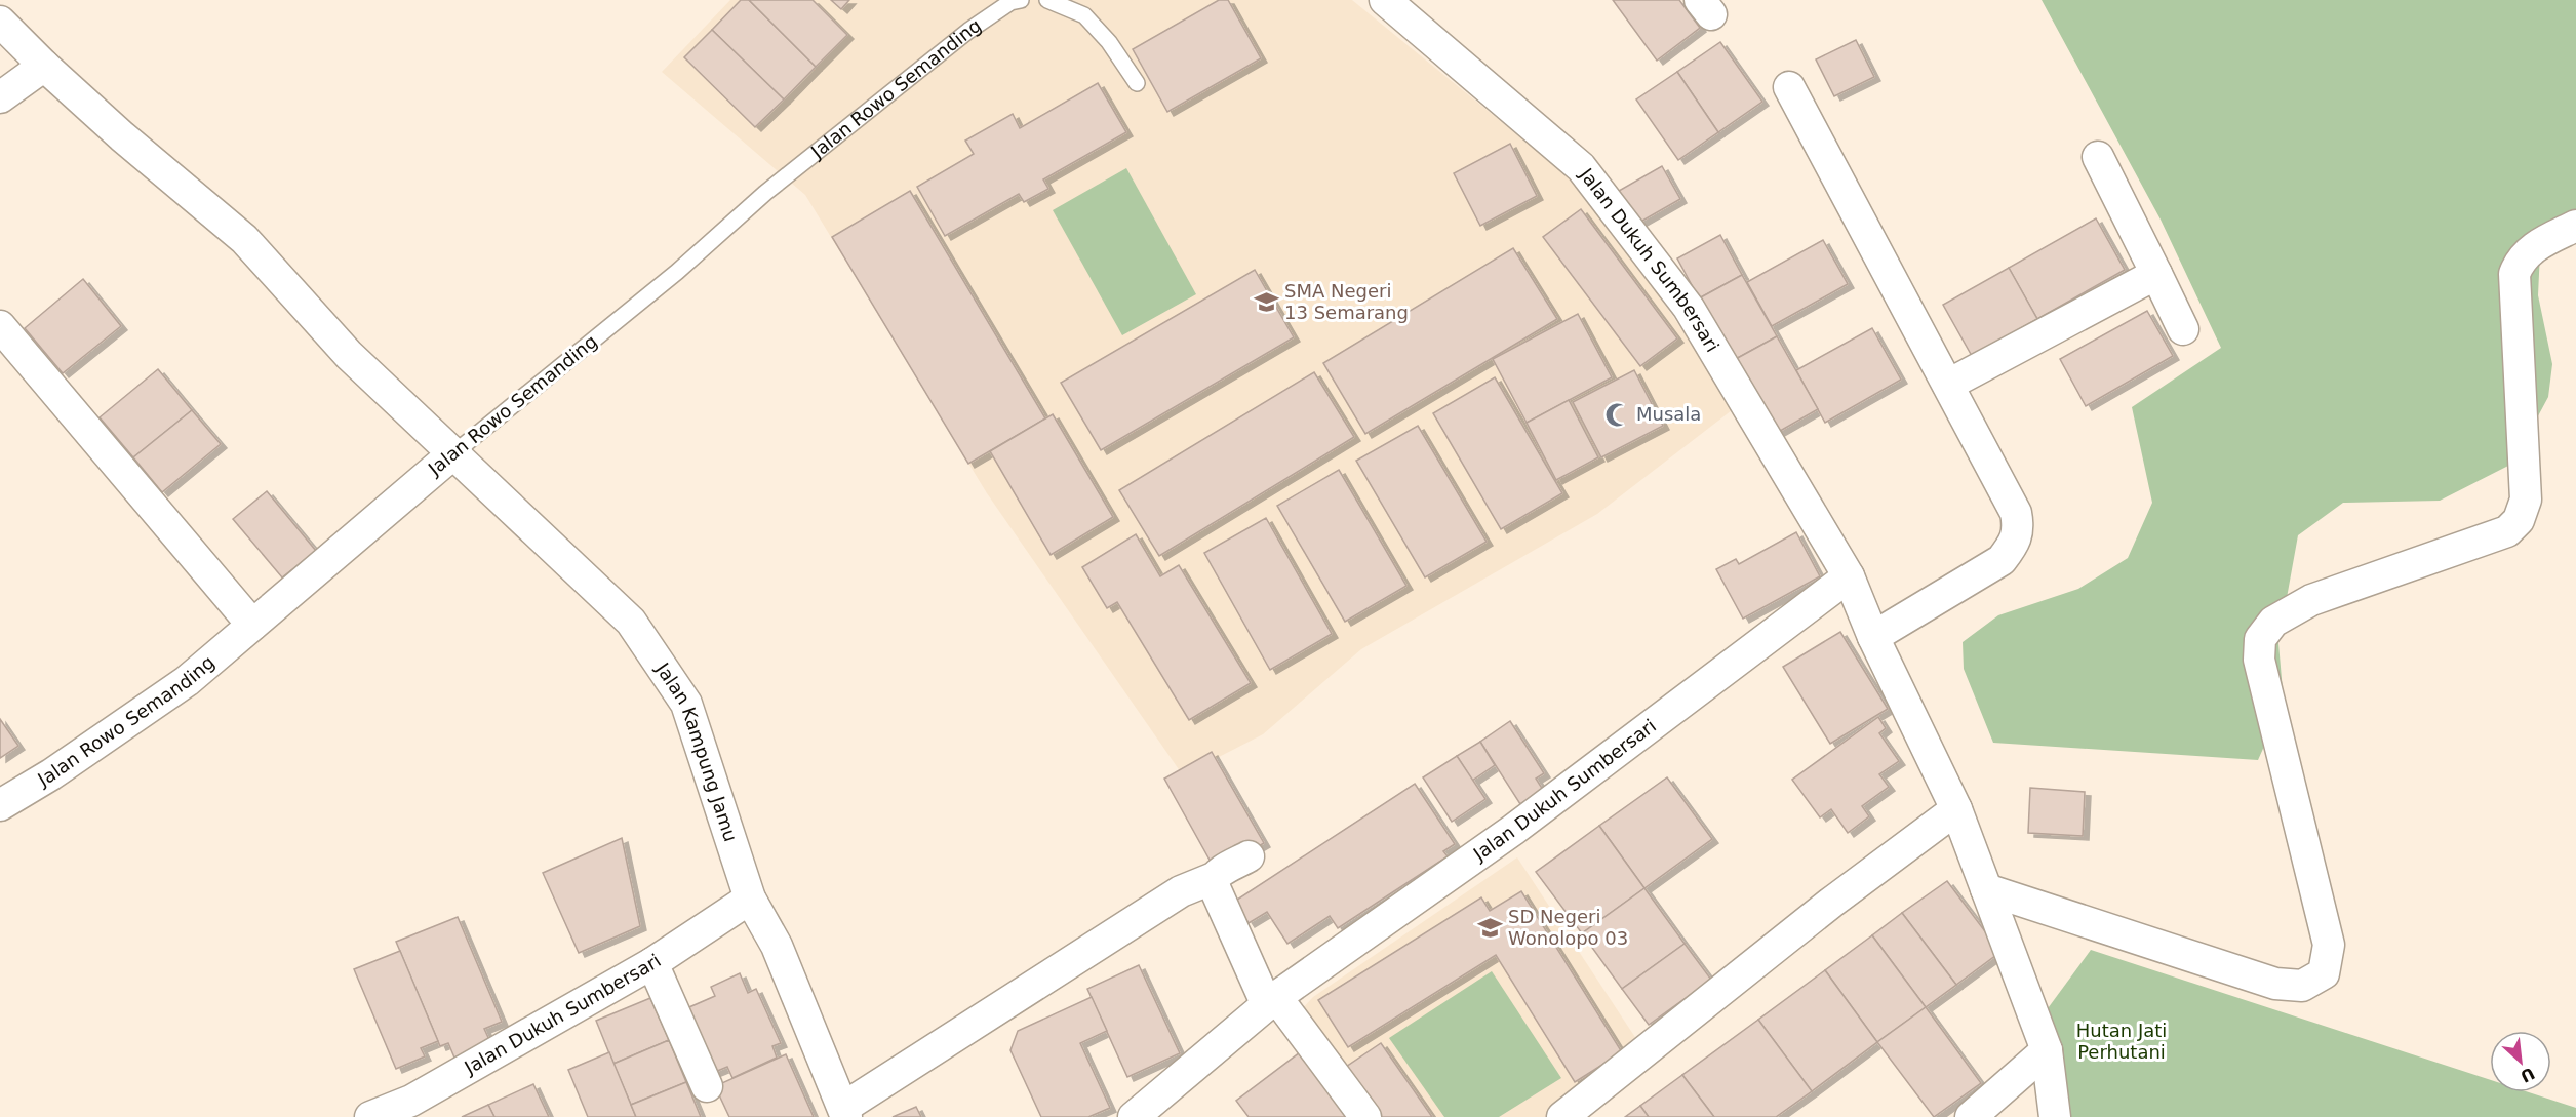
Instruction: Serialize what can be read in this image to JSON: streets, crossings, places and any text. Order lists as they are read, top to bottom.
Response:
{
  "streets": {
    "street": ["Jalan Rowo Semanding", "Jalan Dukuh Sumbersari", "Jalan Kampung Jamu"]
  },
  "crossings": [
    ["Jalan Rowo Semanding", "Jalan Kampung Jamu"],
    ["Jalan Dukuh Sumbersari", "Jalan Kampung Jamu"]
  ],
  "parks": ["Hutan Jati Perhutani"],
  "places": {
    "school or university": ["SMA Negeri 13 Semarang", "SD Negeri Wonolopo 03"],
    "mosque": ["Musala"]
  },
  "north": "bottom right"
}
